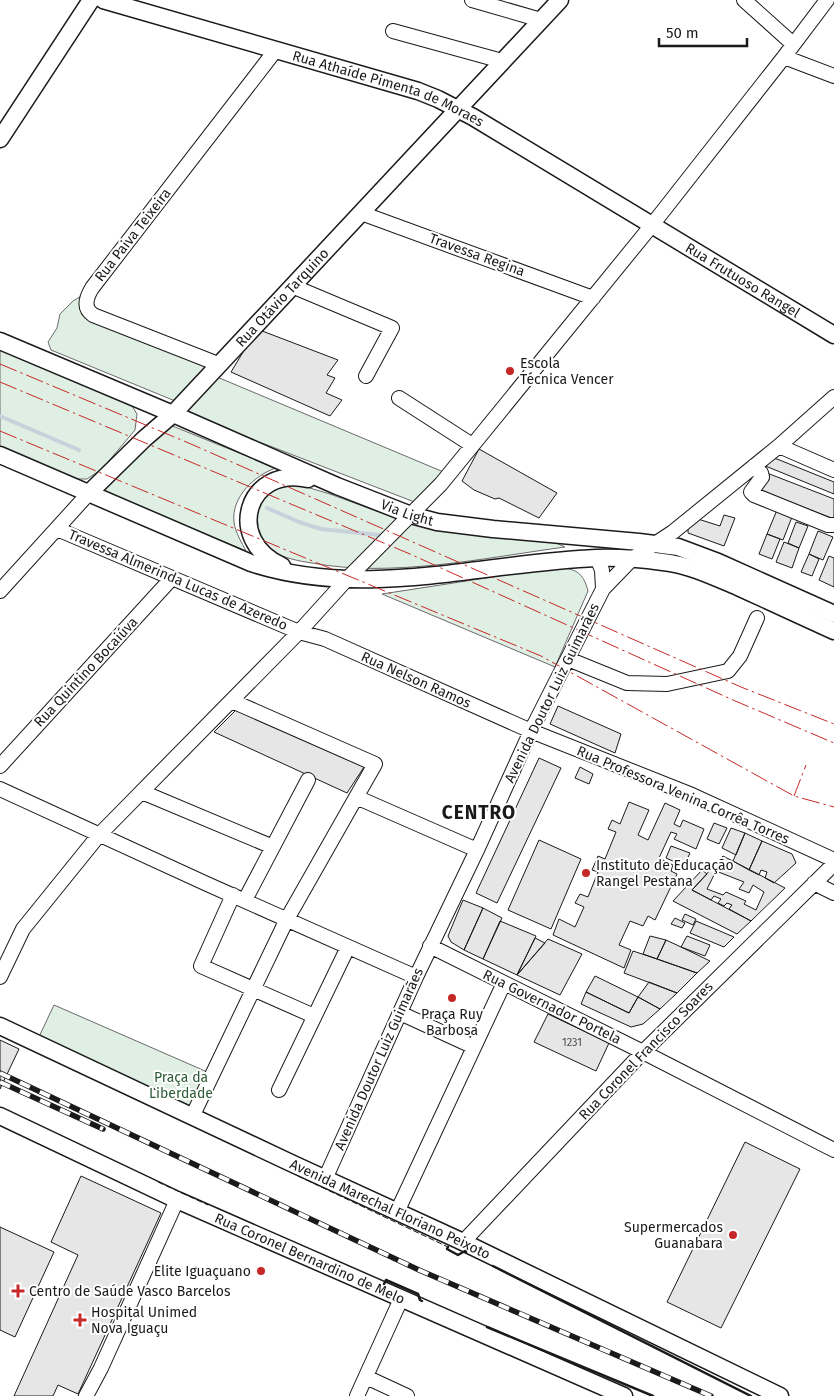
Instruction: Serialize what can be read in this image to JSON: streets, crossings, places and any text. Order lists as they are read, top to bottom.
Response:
{
  "streets": {
    "main road": [
      "Rua Athaíde Pimenta de Moraes",
      "Rua Frutuoso Rangel",
      "Rua Otávio Tarquino",
      "Via Light",
      "Avenida Marechal Floriano Peixoto",
      "Rua Coronel Bernardino de Melo"
    ],
    "street": [
      "Rua Paiva Teixeira",
      "Travessa Regina",
      "Travessa Almerinda Lucas de Azeredo",
      "Rua Quintino Bocaiúva",
      "Rua Nelson Ramos",
      "Avenida Doutor Luiz Guimarães",
      "Rua Professora Venina Corrêa Torres",
      "Rua Governador Portela",
      "Rua Coronel Francisco Soares"
    ]
  },
  "crossings": [
    ["Rua Athaíde Pimenta de Moraes", "Rua Paiva Teixeira"],
    ["Rua Athaíde Pimenta de Moraes", "Rua Frutuoso Rangel"],
    ["Rua Athaíde Pimenta de Moraes", "Rua Otávio Tarquino"],
    ["Rua Paiva Teixeira", "Rua Otávio Tarquino"],
    ["Travessa Regina", "Rua Otávio Tarquino"],
    ["Rua Otávio Tarquino", "Via Light"],
    ["Rua Otávio Tarquino", "Travessa Almerinda Lucas de Azeredo"],
    ["Via Light", "Avenida Doutor Luiz Guimarães"],
    ["Travessa Almerinda Lucas de Azeredo", "Rua Quintino Bocaiúva"],
    ["Travessa Almerinda Lucas de Azeredo", "Rua Nelson Ramos"],
    ["Rua Nelson Ramos", "Avenida Doutor Luiz Guimarães"],
    ["Rua Nelson Ramos", "Rua Professora Venina Corrêa Torres"],
    ["Avenida Doutor Luiz Guimarães", "Rua Professora Venina Corrêa Torres"],
    ["Avenida Doutor Luiz Guimarães", "Rua Governador Portela"],
    ["Avenida Doutor Luiz Guimarães", "Avenida Marechal Floriano Peixoto"],
    ["Rua Governador Portela", "Rua Coronel Francisco Soares"],
    ["Rua Coronel Francisco Soares", "Avenida Marechal Floriano Peixoto"]
  ],
  "districts": ["CENTRO"],
  "parks": ["Praça da Liberdade"],
  "places": {
    "other": [
      "Escola Técnica Vencer",
      "Instituto de Educação Rangel Pestana",
      "Praça Ruy Barbosa",
      "Supermercados Guanabara",
      "Elite Iguaçuano"
    ],
    "health": ["Centro de Saúde Vasco Barcelos", "Hospital Unimed Nova Iguaçu"]
  },
  "house_numbers": ["1231"],
  "scale_bar": "50 m"
}
